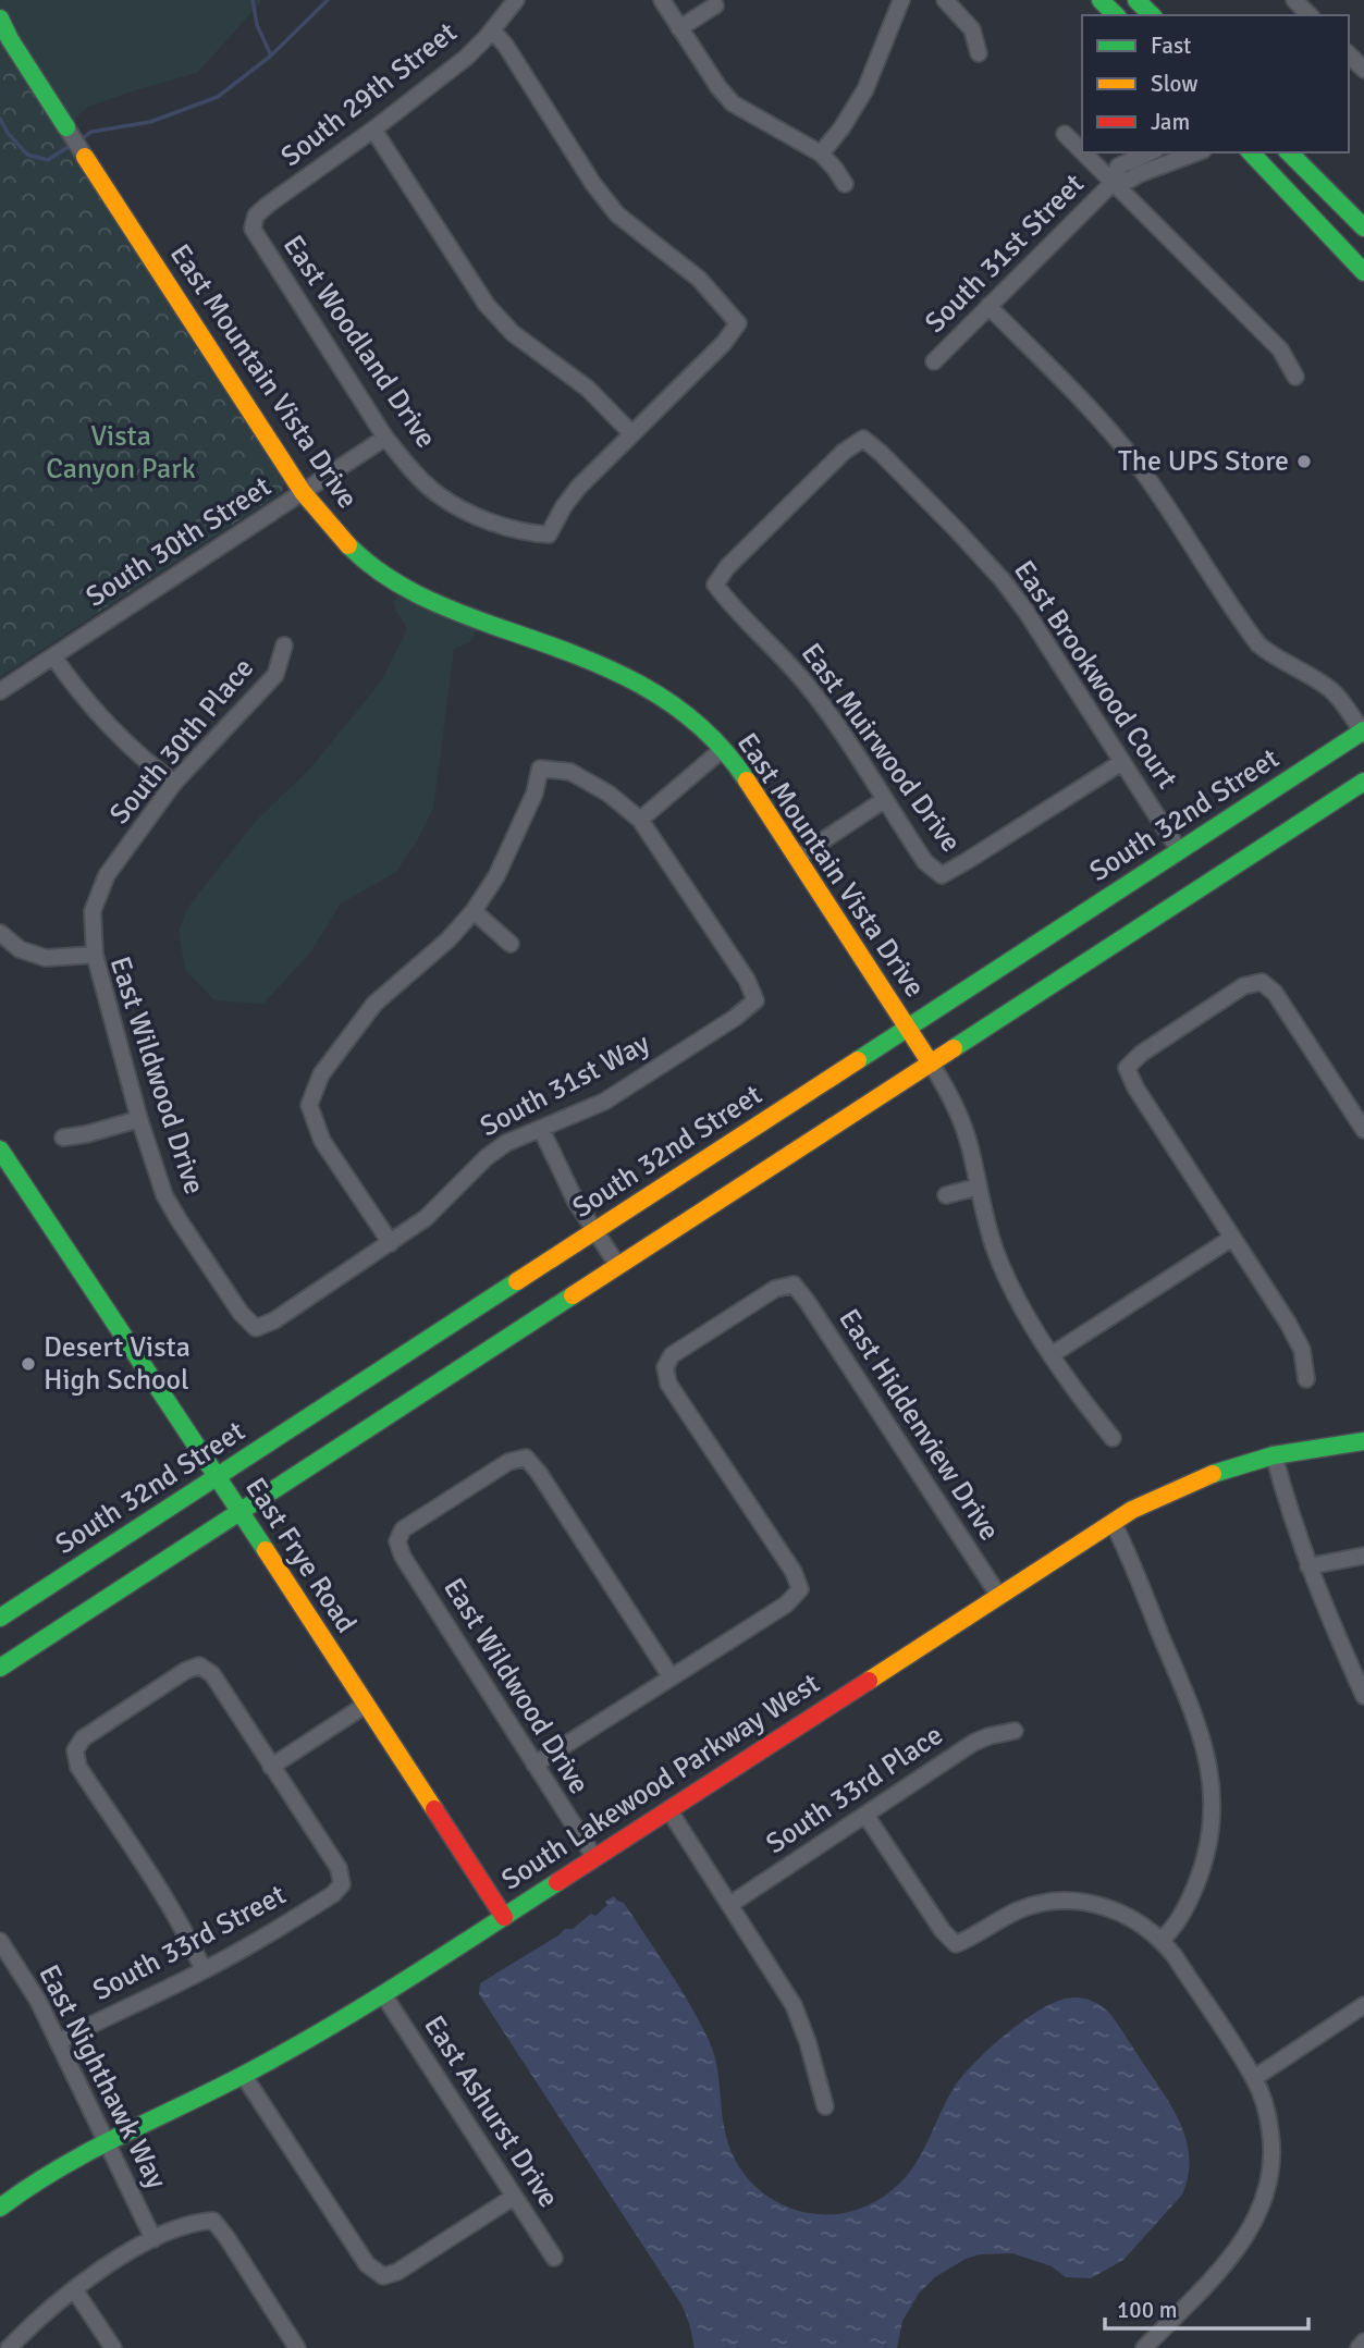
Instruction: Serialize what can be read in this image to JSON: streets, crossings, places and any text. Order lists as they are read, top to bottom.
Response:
{
  "streets": {
    "street": [
      "South 29th Street",
      "South 31st Street",
      "East Woodland Drive",
      "East Mountain Vista Drive",
      "South 30th Street",
      "East Brookwood Court",
      "South 30th Place",
      "East Muirwood Drive",
      "South 32nd Street",
      "East Wildwood Drive",
      "South 31st Way",
      "East Hiddenview Drive",
      "East Frye Road",
      "South Lakewood Parkway West",
      "South 33rd Place",
      "South 33rd Street",
      "East Nighthawk Way",
      "East Ashurst Drive"
    ]
  },
  "crossings": [
    ["South 29th Street", "East Woodland Drive"],
    ["East Woodland Drive", "South 30th Street"],
    ["East Mountain Vista Drive", "South 30th Street"],
    ["East Mountain Vista Drive", "South 32nd Street"],
    ["East Brookwood Court", "East Muirwood Drive"],
    ["East Brookwood Court", "South 32nd Street"],
    ["South 30th Place", "East Wildwood Drive"],
    ["South 32nd Street", "East Frye Road"],
    ["East Wildwood Drive", "South 31st Way"],
    ["East Wildwood Drive", "East Hiddenview Drive"],
    ["East Wildwood Drive", "South Lakewood Parkway West"],
    ["East Hiddenview Drive", "South Lakewood Parkway West"],
    ["East Frye Road", "South Lakewood Parkway West"],
    ["South Lakewood Parkway West", "East Nighthawk Way"],
    ["South Lakewood Parkway West", "East Ashurst Drive"],
    ["South 33rd Street", "East Nighthawk Way"]
  ],
  "parks": ["Vista Canyon Park"],
  "places": ["The UPS Store", "Desert Vista High School"],
  "legend": ["Fast", "Slow", "Jam"],
  "scale_bar": "100 m"
}
